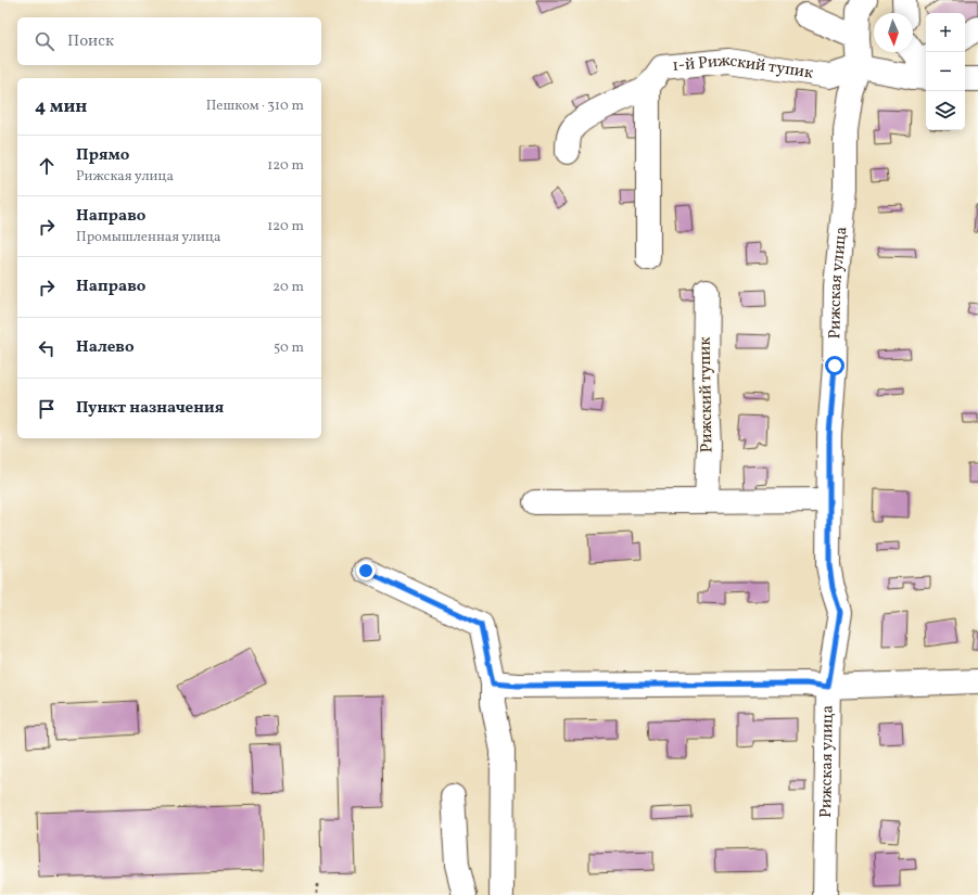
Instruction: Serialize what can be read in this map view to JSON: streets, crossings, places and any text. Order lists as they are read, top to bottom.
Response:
{
  "streets": {
    "street": ["1-й Рижский тупик", "Рижская улица", "Рижский тупик"]
  },
  "crossings": [
    ["1-й Рижский тупик", "Рижская улица"]
  ],
  "north": "bottom",
  "page": {
    "map_buttons": ["+", "−"],
    "search": "Поиск",
    "heading": ["4 мин", "Пешком · 310 m"],
    "list": [
      ["Прямо", "Рижская улица", "120 m"],
      ["Направо", "Промышленная улица", "120 m"],
      ["Направо", "20 m"],
      ["Налево", "50 m"],
      "Пункт назначения"
    ]
  }
}
